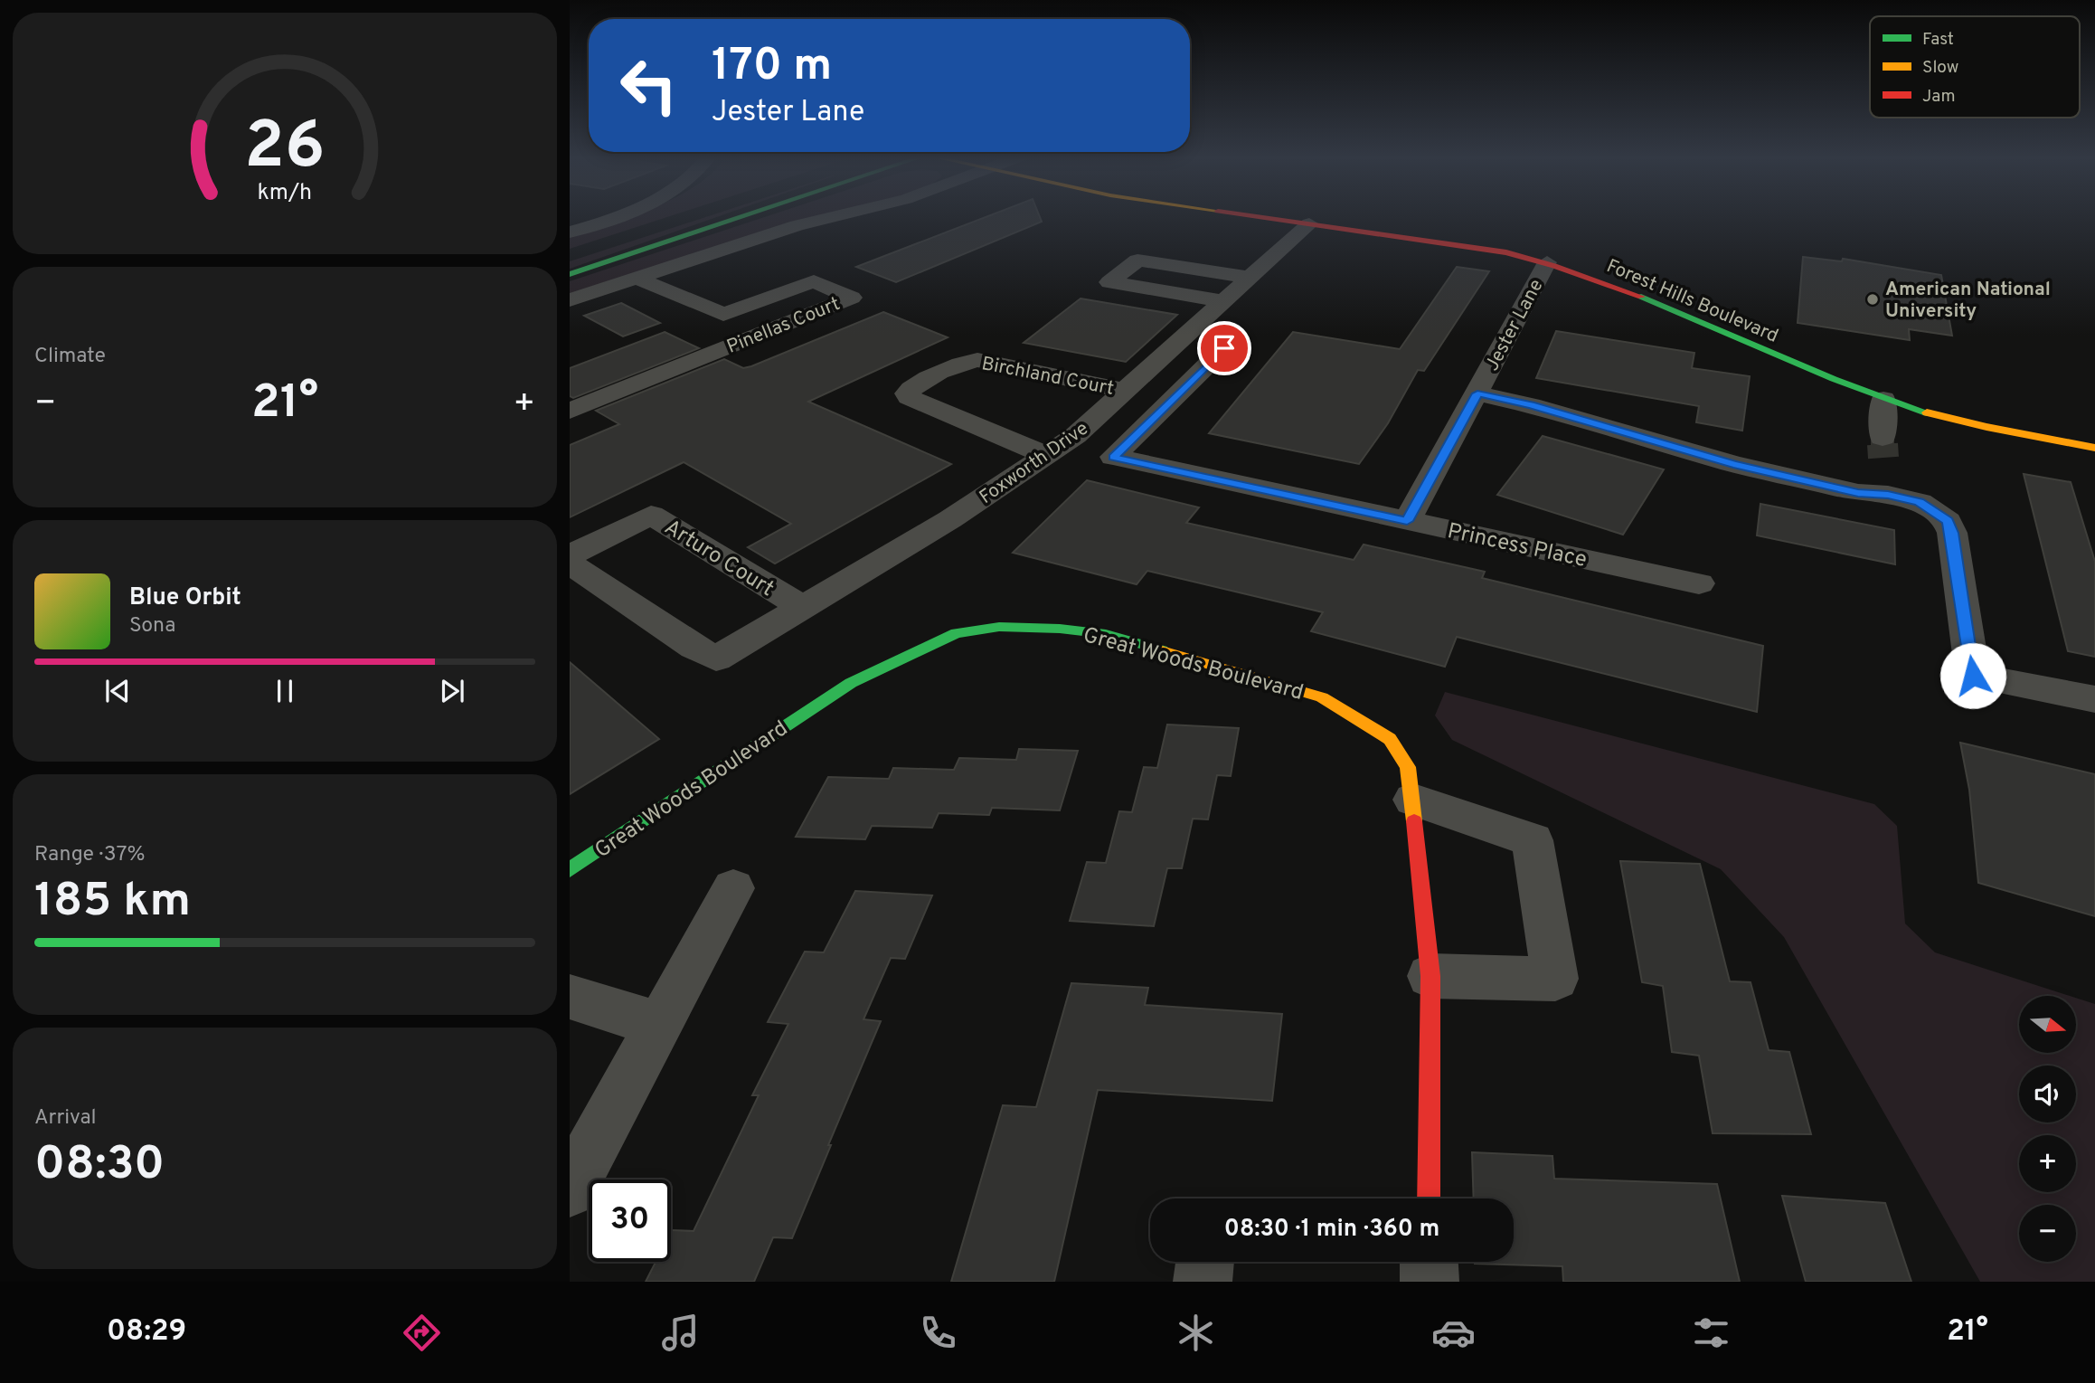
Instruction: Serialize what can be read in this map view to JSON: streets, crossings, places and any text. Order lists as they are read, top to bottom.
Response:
{
  "streets": {
    "street": [
      "Forest Hills Boulevard",
      "Pinellas Court",
      "Jester Lane",
      "Birchland Court",
      "Foxworth Drive",
      "Princess Place",
      "Arturo Court",
      "Great Woods Boulevard"
    ]
  },
  "crossings": [
    ["Forest Hills Boulevard", "Jester Lane"],
    ["Forest Hills Boulevard", "Foxworth Drive"],
    ["Jester Lane", "Princess Place"],
    ["Birchland Court", "Foxworth Drive"],
    ["Foxworth Drive", "Arturo Court"]
  ],
  "places": ["American National University"],
  "legend": ["Fast", "Slow", "Jam"],
  "north": "right",
  "page": {
    "turn": ["170 m", "Jester Lane"],
    "tile": [
      "Climate",
      ["Range · 37%", "185 km"],
      ["Arrival", "08:30"]
    ],
    "heat": ["−", "21°", "+"],
    "song": ["Blue Orbit", "Sona"],
    "map_buttons": ["+", "−"],
    "limit": "30",
    "trip": "08:30 · 1 min · 360 m",
    "tabs": ["08:29", "21°"],
    "gauge": ["26", "km/h"]
  }
}
